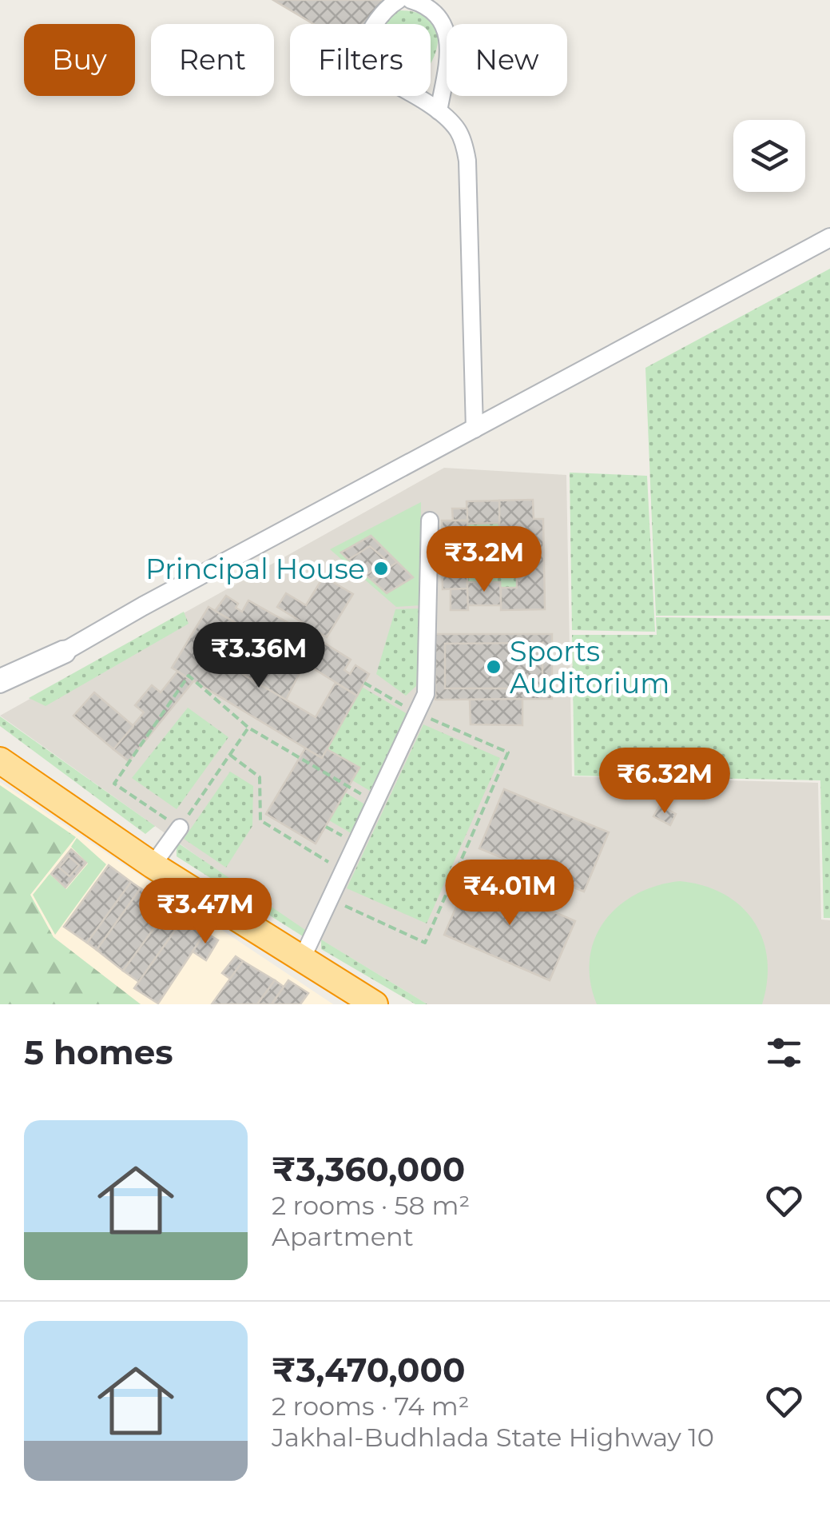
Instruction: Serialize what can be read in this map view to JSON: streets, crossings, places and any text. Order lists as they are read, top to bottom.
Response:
{
  "places": ["Principal House", "Sports Auditorium"],
  "page": {
    "chip": [
      "Buy",
      "Rent",
      "Filters",
      "New"
    ],
    "price": [
      "₹3.2M",
      "₹3.36M",
      "₹6.32M",
      "₹4.01M",
      "₹3.47M"
    ],
    "heading": "5 homes",
    "list": [
      {
        "name": "₹3,360,000",
        "note": "2 rooms · 58 m² · Apartment"
      },
      {
        "name": "₹3,470,000",
        "note": "2 rooms · 74 m² · Jakhal-Budhlada State Highway 10"
      }
    ]
  }
}
